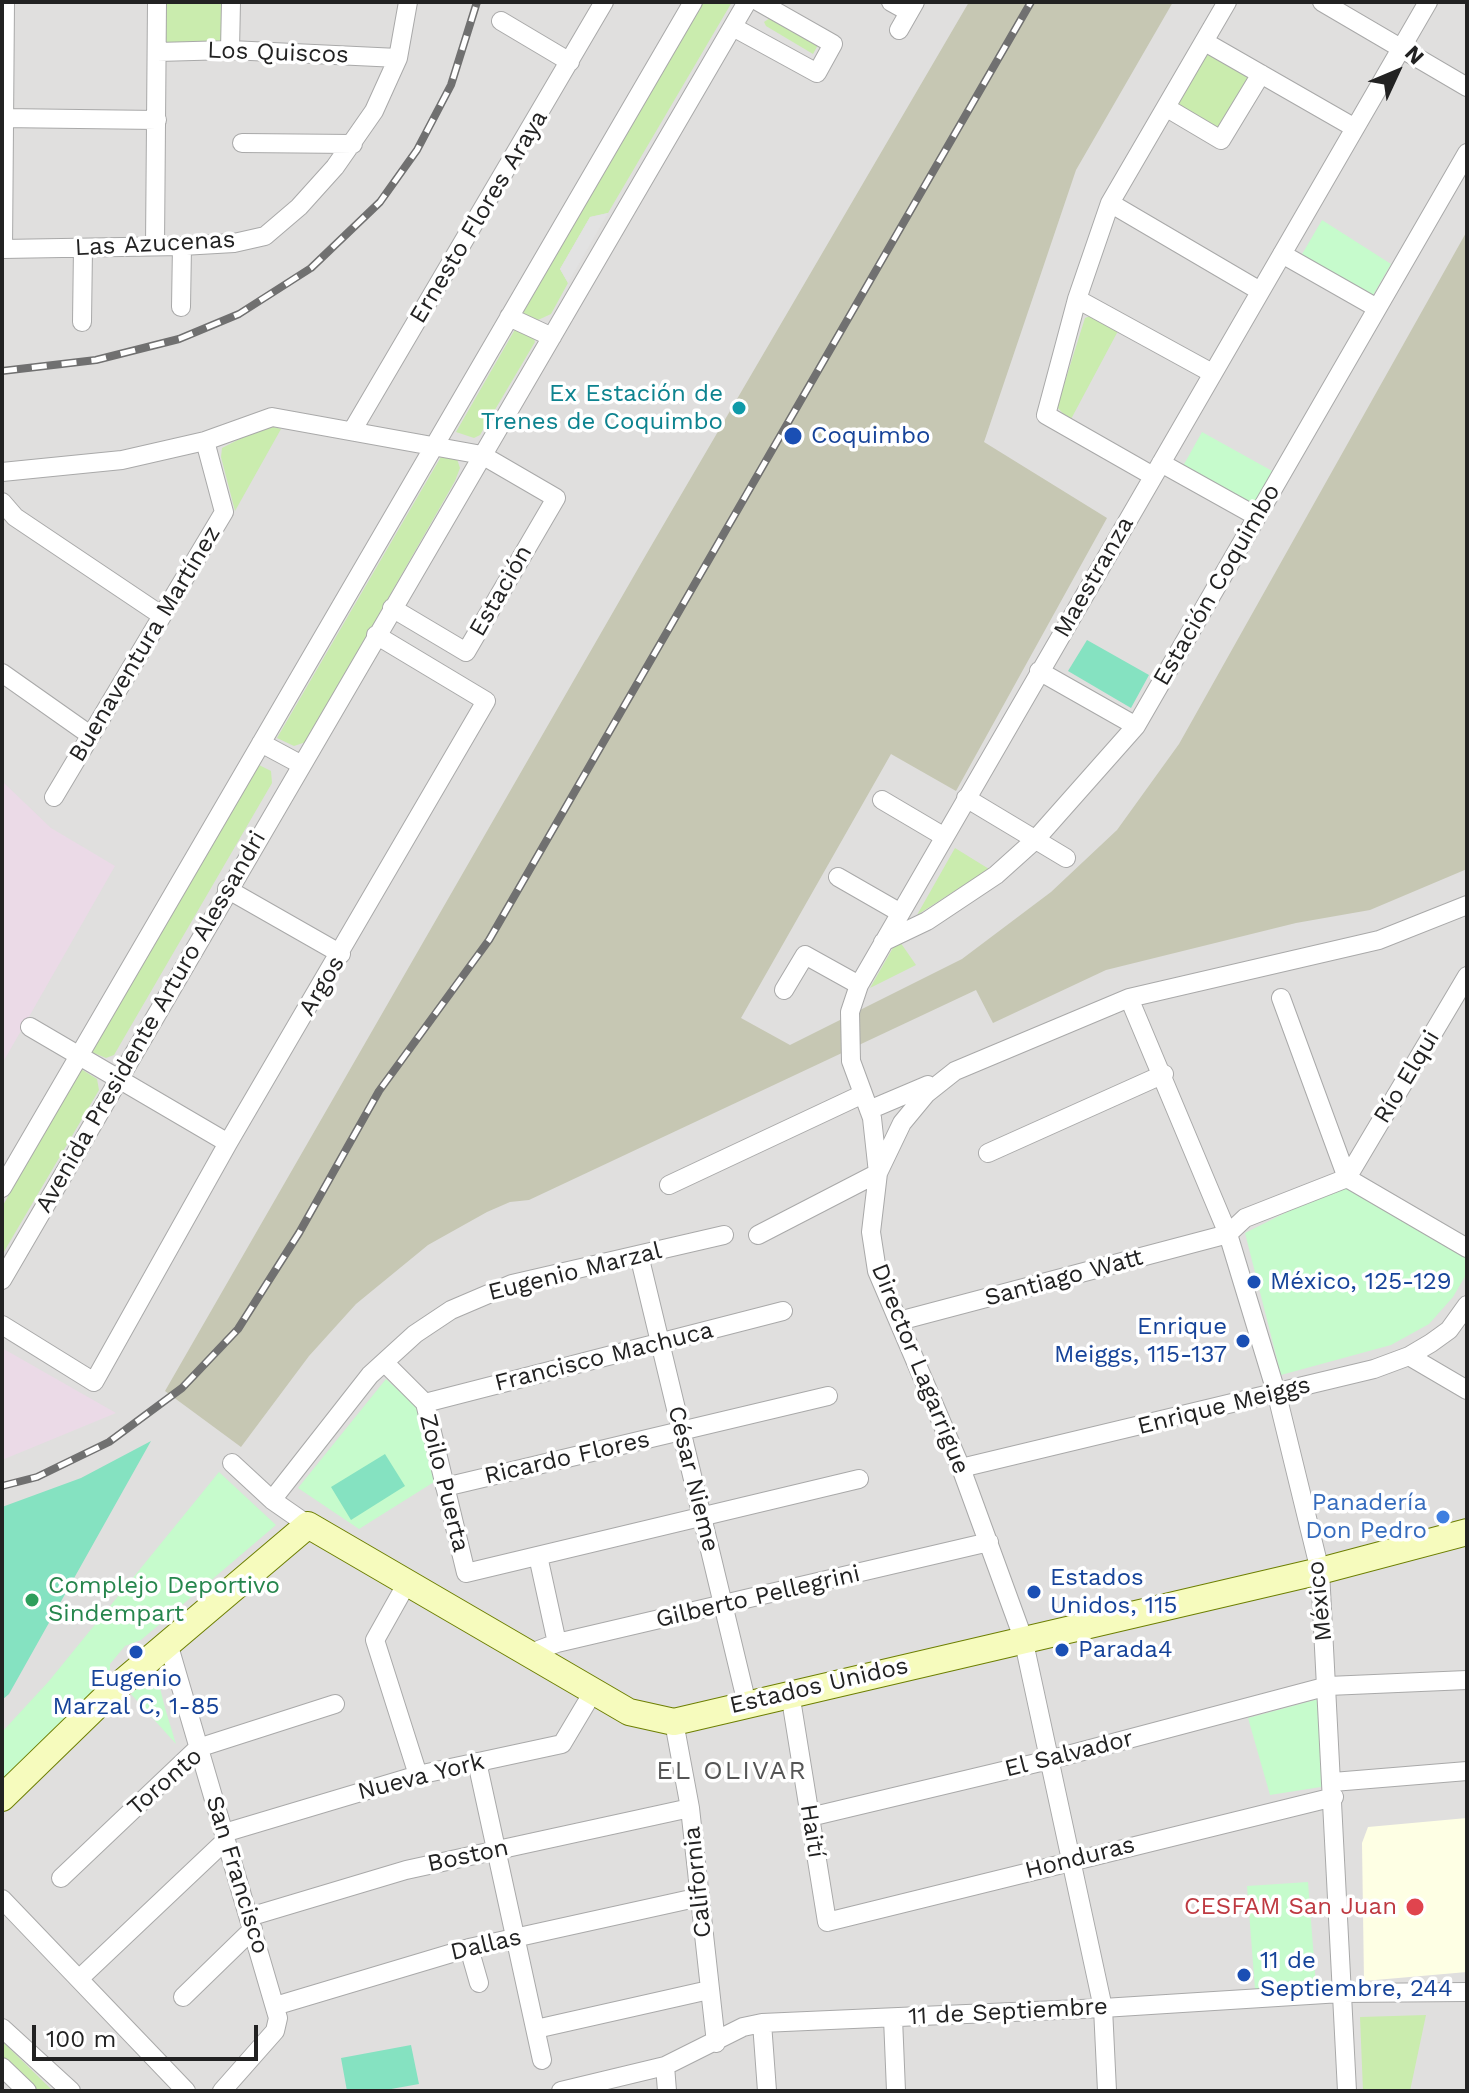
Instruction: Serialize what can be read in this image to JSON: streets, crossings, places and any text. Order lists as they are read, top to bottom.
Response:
{
  "streets": {
    "main road": ["Estados Unidos"],
    "street": [
      "Los Quiscos",
      "Ernesto Flores Araya",
      "Las Azucenas",
      "Maestranza",
      "Estación Coquimbo",
      "Estación",
      "Buenaventura Martínez",
      "Argos",
      "Avenida Presidente Arturo Alessandri",
      "Río Elqui",
      "Eugenio Marzal",
      "Santiago Watt",
      "Francisco Machuca",
      "Director Lagarrigue",
      "Enrique Meiggs",
      "Ricardo Flores",
      "César Nieme",
      "Zoilo Puerta",
      "Gilberto Pellegrini",
      "México",
      "El Salvador",
      "Nueva York",
      "Toronto",
      "Haití",
      "Boston",
      "Honduras",
      "San Francisco",
      "California",
      "Dallas",
      "11 de Septiembre"
    ]
  },
  "crossings": [
    ["Los Quiscos", "Las Azucenas"],
    ["Maestranza", "Estación Coquimbo"],
    ["Maestranza", "Director Lagarrigue"],
    ["Estación", "Avenida Presidente Arturo Alessandri"],
    ["Argos", "Avenida Presidente Arturo Alessandri"],
    ["Río Elqui", "Santiago Watt"],
    ["Eugenio Marzal", "César Nieme"],
    ["Eugenio Marzal", "Zoilo Puerta"],
    ["Eugenio Marzal", "Estados Unidos"],
    ["Santiago Watt", "Director Lagarrigue"],
    ["Santiago Watt", "México"],
    ["Francisco Machuca", "César Nieme"],
    ["Francisco Machuca", "Zoilo Puerta"],
    ["Director Lagarrigue", "Enrique Meiggs"],
    ["Director Lagarrigue", "Gilberto Pellegrini"],
    ["Director Lagarrigue", "México"],
    ["Director Lagarrigue", "Estados Unidos"],
    ["Director Lagarrigue", "El Salvador"],
    ["Director Lagarrigue", "Honduras"],
    ["Director Lagarrigue", "11 de Septiembre"],
    ["Enrique Meiggs", "México"],
    ["Ricardo Flores", "César Nieme"],
    ["Ricardo Flores", "Zoilo Puerta"],
    ["César Nieme", "Gilberto Pellegrini"],
    ["César Nieme", "Estados Unidos"],
    ["Gilberto Pellegrini", "Estados Unidos"],
    ["México", "Estados Unidos"],
    ["México", "El Salvador"],
    ["México", "Honduras"],
    ["México", "11 de Septiembre"],
    ["Estados Unidos", "Nueva York"],
    ["Estados Unidos", "Haití"],
    ["Estados Unidos", "California"],
    ["El Salvador", "Haití"],
    ["Nueva York", "San Francisco"],
    ["Toronto", "San Francisco"],
    ["Haití", "Honduras"],
    ["Boston", "San Francisco"],
    ["Boston", "California"],
    ["San Francisco", "Dallas"],
    ["California", "Dallas"],
    ["California", "11 de Septiembre"]
  ],
  "districts": ["EL OLIVAR"],
  "places": [
    "Ex Estación de Trenes de Coquimbo",
    "Coquimbo",
    "México, 125-129",
    "Enrique Meiggs, 115-137",
    "Panadería Don Pedro",
    "Estados Unidos, 115",
    "Complejo Deportivo Sindempart",
    "Parada4",
    "Eugenio Marzal C, 1-85",
    "CESFAM San Juan",
    "11 de Septiembre, 244"
  ],
  "scale_bar": "100 m",
  "north": "top right"
}
